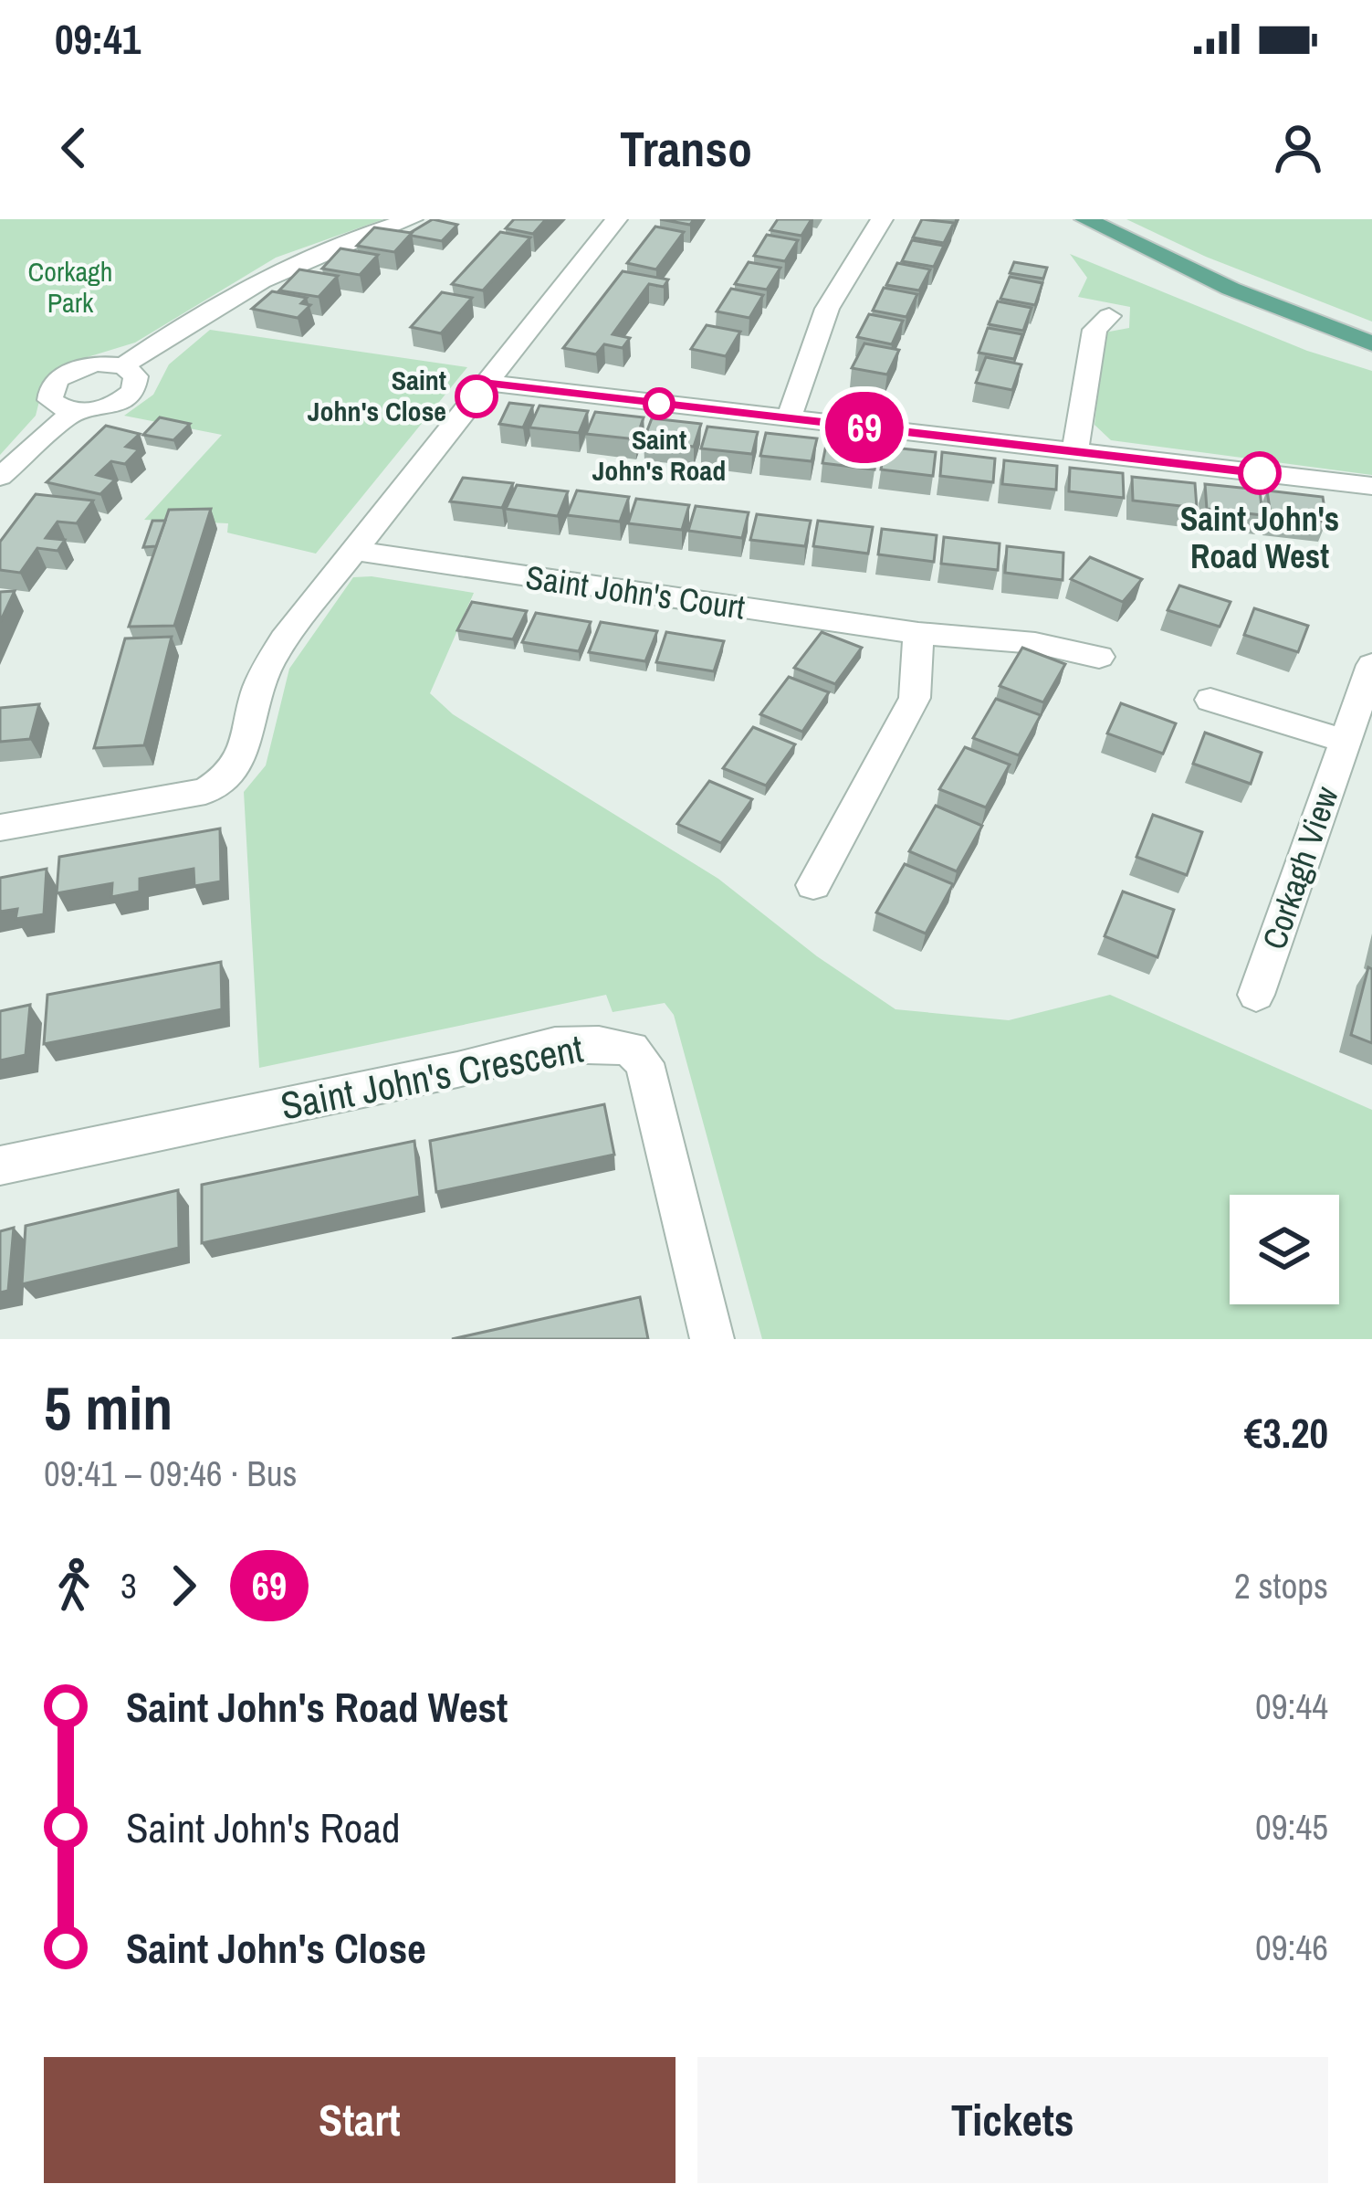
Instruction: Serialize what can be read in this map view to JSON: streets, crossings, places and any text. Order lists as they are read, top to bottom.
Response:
{
  "streets": {
    "street": ["Saint John's Court", "Corkagh View", "Saint John's Crescent"]
  },
  "parks": ["Corkagh Park"],
  "places": ["Saint John's Close", "Saint John's Road", "Saint John's Road West"],
  "lines": ["bus line 69"],
  "page": {
    "status": "09:41",
    "header": "Transo",
    "on_map": "69",
    "heading": ["5 min", "09:41 – 09:46 · Bus", "€3.20"],
    "legs": ["3", "69", "2 stops"],
    "list": [
      {
        "name": "Saint John's Road West",
        "value": "09:44"
      },
      {
        "name": "Saint John's Road",
        "value": "09:45"
      },
      {
        "name": "Saint John's Close",
        "value": "09:46"
      }
    ],
    "buttons": ["Start", "Tickets"]
  }
}
